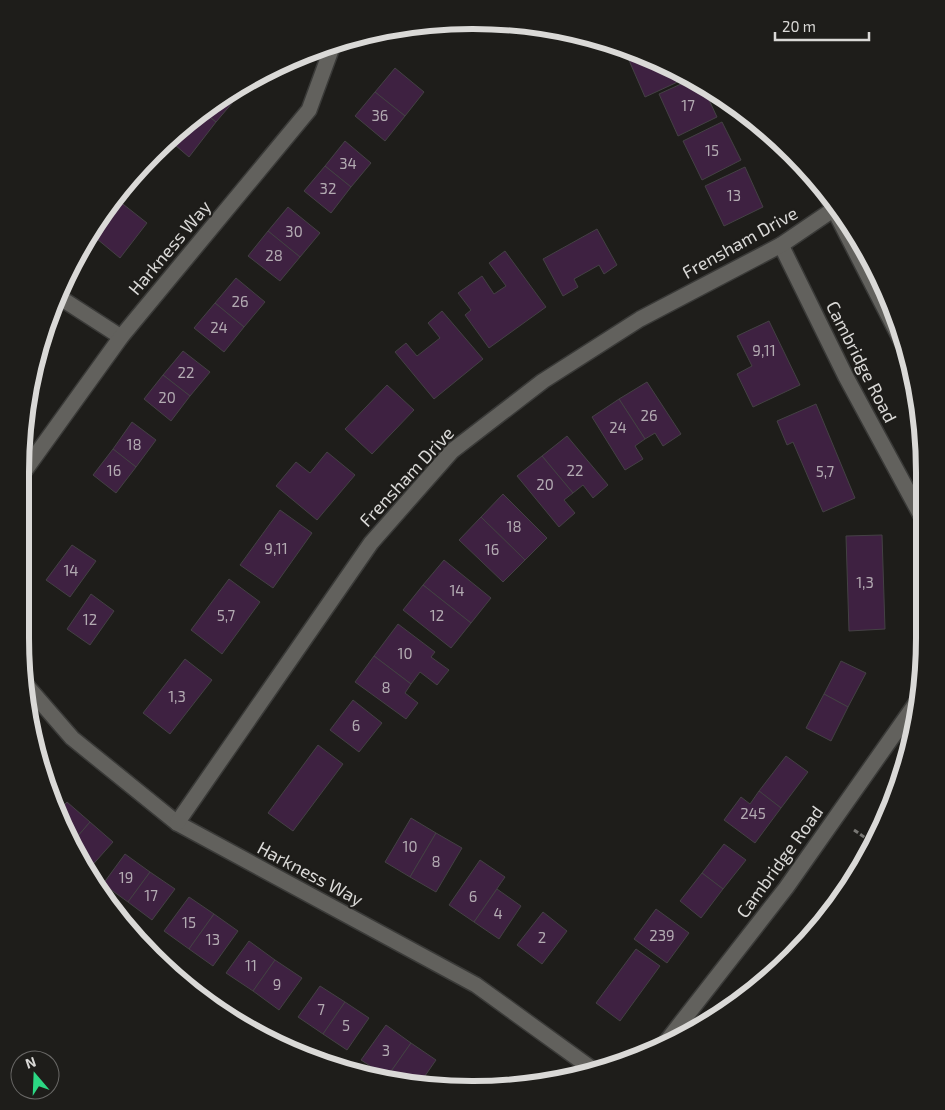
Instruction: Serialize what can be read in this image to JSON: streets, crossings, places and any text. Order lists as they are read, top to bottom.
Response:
{
  "streets": {
    "street": ["Frensham Drive", "Harkness Way", "Cambridge Road"]
  },
  "crossings": [
    ["Frensham Drive", "Harkness Way"],
    ["Frensham Drive", "Cambridge Road"]
  ],
  "house_numbers": [
    "17",
    "36",
    "15",
    "34",
    "32",
    "13",
    "30",
    "28",
    "26",
    "24",
    "9,11",
    "22",
    "20",
    "26",
    "24",
    "18",
    "16",
    "22",
    "5,7",
    "20",
    "18",
    "9,11",
    "16",
    "14",
    "1,3",
    "14",
    "5,7",
    "12",
    "12",
    "10",
    "8",
    "1,3",
    "6",
    "245",
    "10",
    "8",
    "19",
    "17",
    "6",
    "4",
    "15",
    "239",
    "2",
    "13",
    "11",
    "9",
    "7",
    "5",
    "3"
  ],
  "scale_bar": "20 m",
  "north": "top"
}
